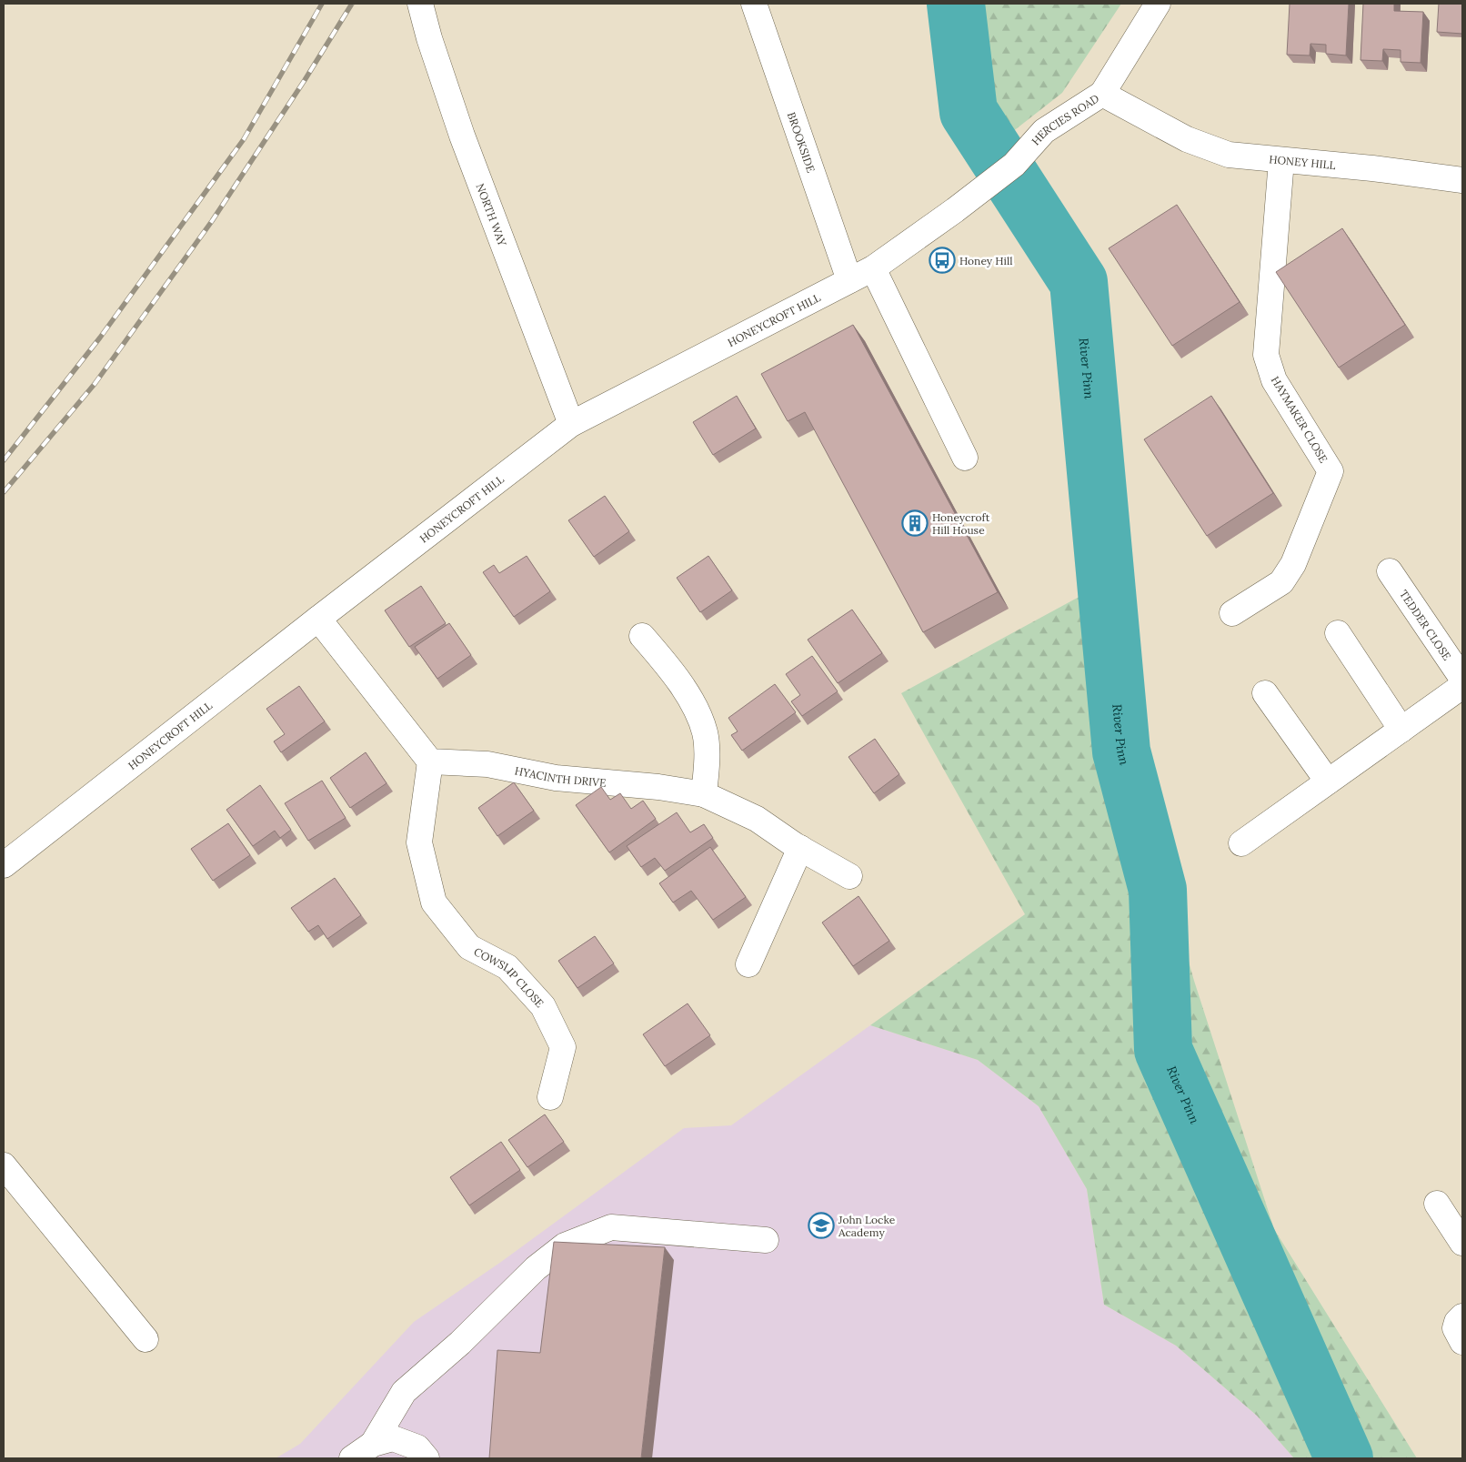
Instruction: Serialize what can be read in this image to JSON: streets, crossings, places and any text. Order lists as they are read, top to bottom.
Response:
{
  "streets": {
    "street": [
      "HERCIES ROAD",
      "BROOKSIDE",
      "HONEY HILL",
      "NORTH WAY",
      "HONEYCROFT HILL",
      "HAYMAKER CLOSE",
      "TEDDER CLOSE",
      "HYACINTH DRIVE",
      "COWSLIP CLOSE"
    ]
  },
  "crossings": [
    ["HERCIES ROAD", "HONEY HILL"],
    ["HERCIES ROAD", "HONEYCROFT HILL"],
    ["BROOKSIDE", "HONEYCROFT HILL"],
    ["HONEY HILL", "HAYMAKER CLOSE"],
    ["NORTH WAY", "HONEYCROFT HILL"],
    ["HYACINTH DRIVE", "COWSLIP CLOSE"]
  ],
  "water": ["River Pinn"],
  "places": {
    "bus stop": ["Honey Hill"],
    "building": ["Honeycroft Hill House"],
    "school or university": ["John Locke Academy"]
  }
}
